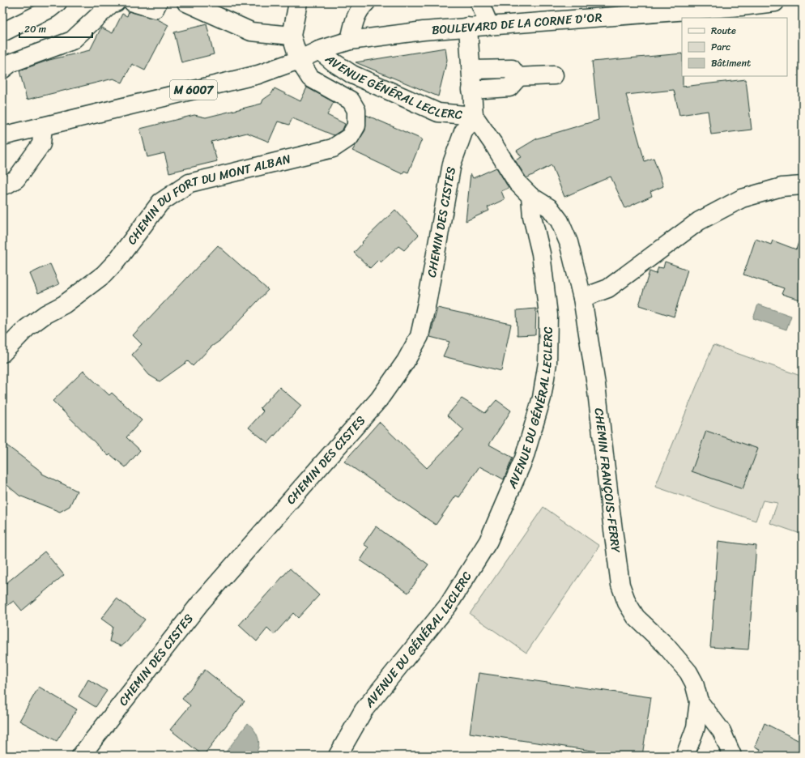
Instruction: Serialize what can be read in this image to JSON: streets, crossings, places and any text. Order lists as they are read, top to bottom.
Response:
{
  "streets": {
    "street": [
      "BOULEVARD DE LA CORNE D'OR",
      "AVENUE GÉNÉRAL LECLERC",
      "M 6007",
      "CHEMIN DU FORT DU MONT ALBAN",
      "CHEMIN DES CISTES",
      "AVENUE DU GÉNÉRAL LECLERC",
      "CHEMIN FRANÇOIS-FERRY"
    ]
  },
  "crossings": [
    ["BOULEVARD DE LA CORNE D'OR", "AVENUE GÉNÉRAL LECLERC"],
    ["BOULEVARD DE LA CORNE D'OR", "M 6007"],
    ["AVENUE GÉNÉRAL LECLERC", "M 6007"],
    ["AVENUE GÉNÉRAL LECLERC", "CHEMIN DES CISTES"],
    ["M 6007", "CHEMIN DU FORT DU MONT ALBAN"],
    ["AVENUE DU GÉNÉRAL LECLERC", "CHEMIN FRANÇOIS-FERRY"]
  ],
  "legend": ["Route", "Parc", "Bâtiment"],
  "scale_bar": "20 m"
}
